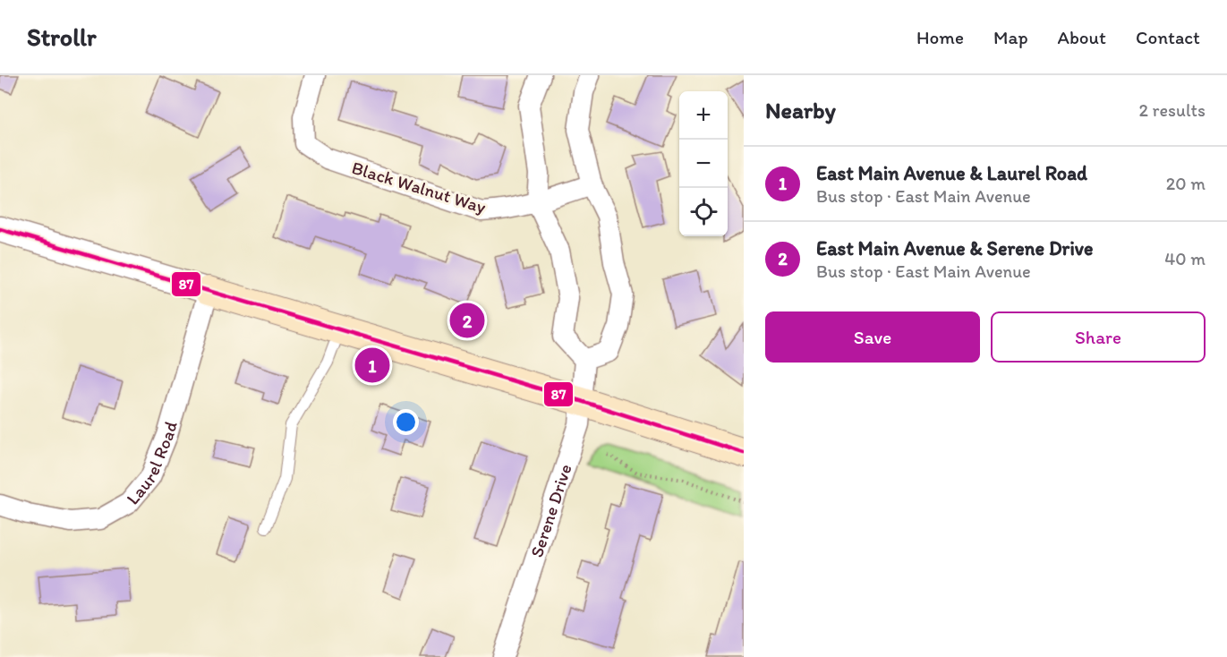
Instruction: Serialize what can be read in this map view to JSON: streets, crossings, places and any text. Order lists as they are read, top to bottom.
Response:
{
  "streets": {
    "street": ["Black Walnut Way", "Laurel Road", "Serene Drive"]
  },
  "lines": ["transit line 87"],
  "page": {
    "header": "Strollr",
    "nav": [
      "Home",
      "Map",
      "About",
      "Contact"
    ],
    "heading": ["Nearby", "2 results"],
    "map_buttons": ["+", "−"],
    "list": [
      {
        "mark": "1",
        "name": "East Main Avenue & Laurel Road",
        "note": "Bus stop · East Main Avenue",
        "value": "20 m"
      },
      {
        "mark": "2",
        "name": "East Main Avenue & Serene Drive",
        "note": "Bus stop · East Main Avenue",
        "value": "40 m"
      }
    ],
    "buttons": ["Save", "Share"],
    "pins": ["2", "1"]
  }
}
